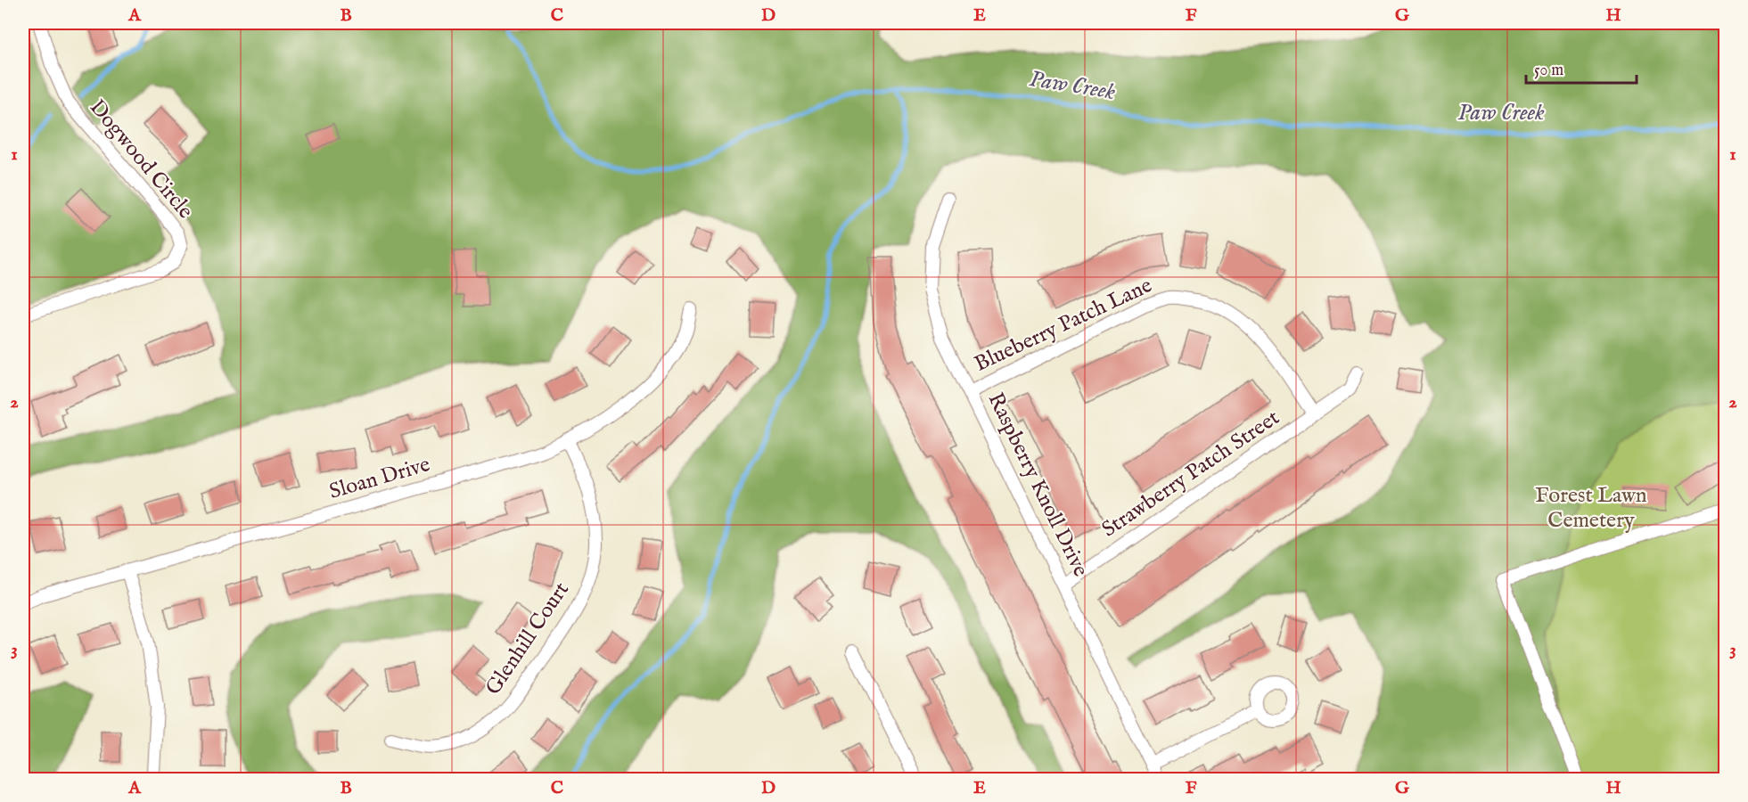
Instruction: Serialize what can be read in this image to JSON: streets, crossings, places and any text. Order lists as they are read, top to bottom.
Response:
{
  "streets": {
    "street": [
      "Dogwood Circle",
      "Blueberry Patch Lane",
      "Strawberry Patch Street",
      "Sloan Drive",
      "Raspberry Knoll Drive",
      "Glenhill Court"
    ]
  },
  "crossings": [
    ["Blueberry Patch Lane", "Strawberry Patch Street"],
    ["Blueberry Patch Lane", "Raspberry Knoll Drive"],
    ["Strawberry Patch Street", "Raspberry Knoll Drive"],
    ["Sloan Drive", "Glenhill Court"]
  ],
  "water": ["Paw Creek"],
  "parks": ["Forest Lawn Cemetery"],
  "scale_bar": "50 m",
  "grid": {
    "columns": [
      "A",
      "B",
      "C",
      "D",
      "E",
      "F",
      "G",
      "H"
    ],
    "rows": ["1", "2", "3"]
  }
}
